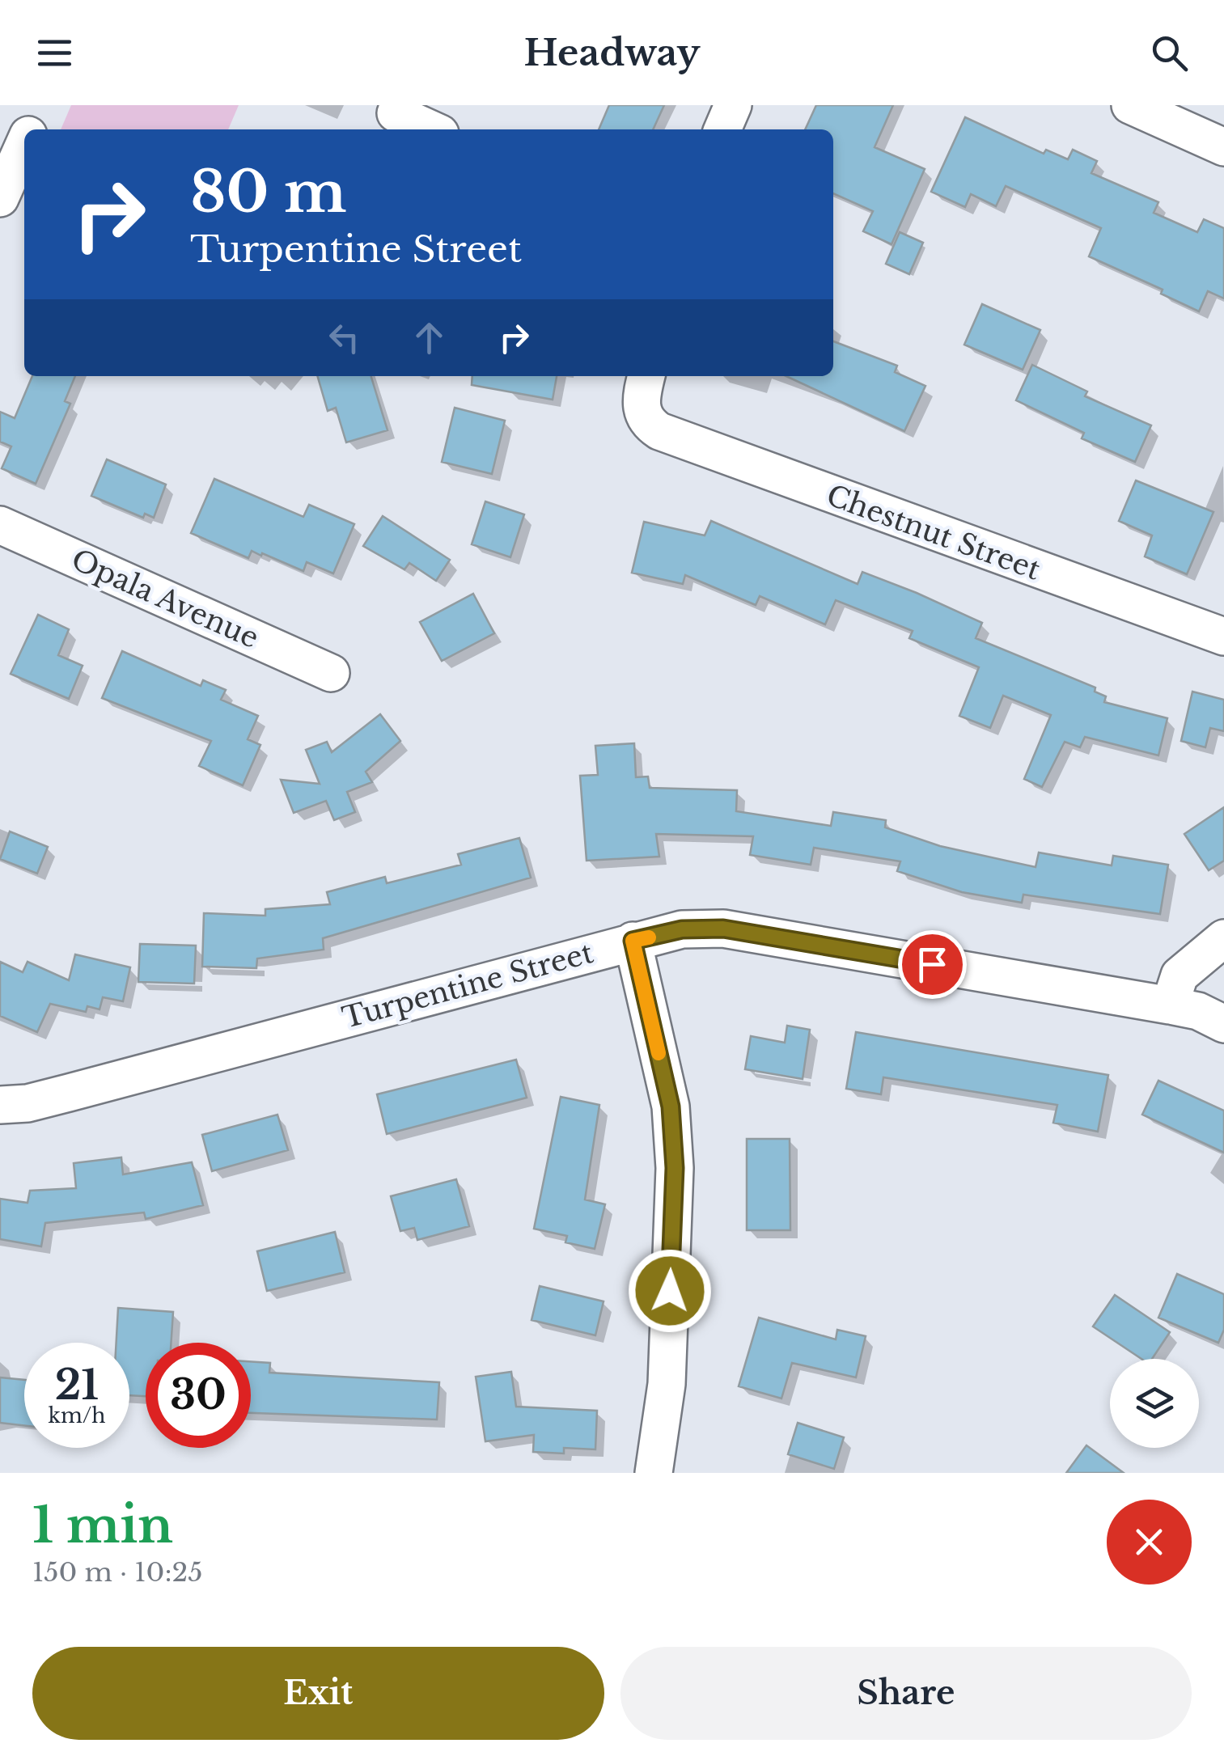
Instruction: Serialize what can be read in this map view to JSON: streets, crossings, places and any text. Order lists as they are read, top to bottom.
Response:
{
  "streets": {
    "street": ["Chestnut Street", "Opala Avenue", "Turpentine Street"]
  },
  "page": {
    "header": "Headway",
    "turn": ["80 m", "Turpentine Street"],
    "speed": "21 km/h",
    "limit": "30",
    "heading": ["1 min", "150 m · 10:25"],
    "buttons": ["Exit", "Share"]
  }
}
